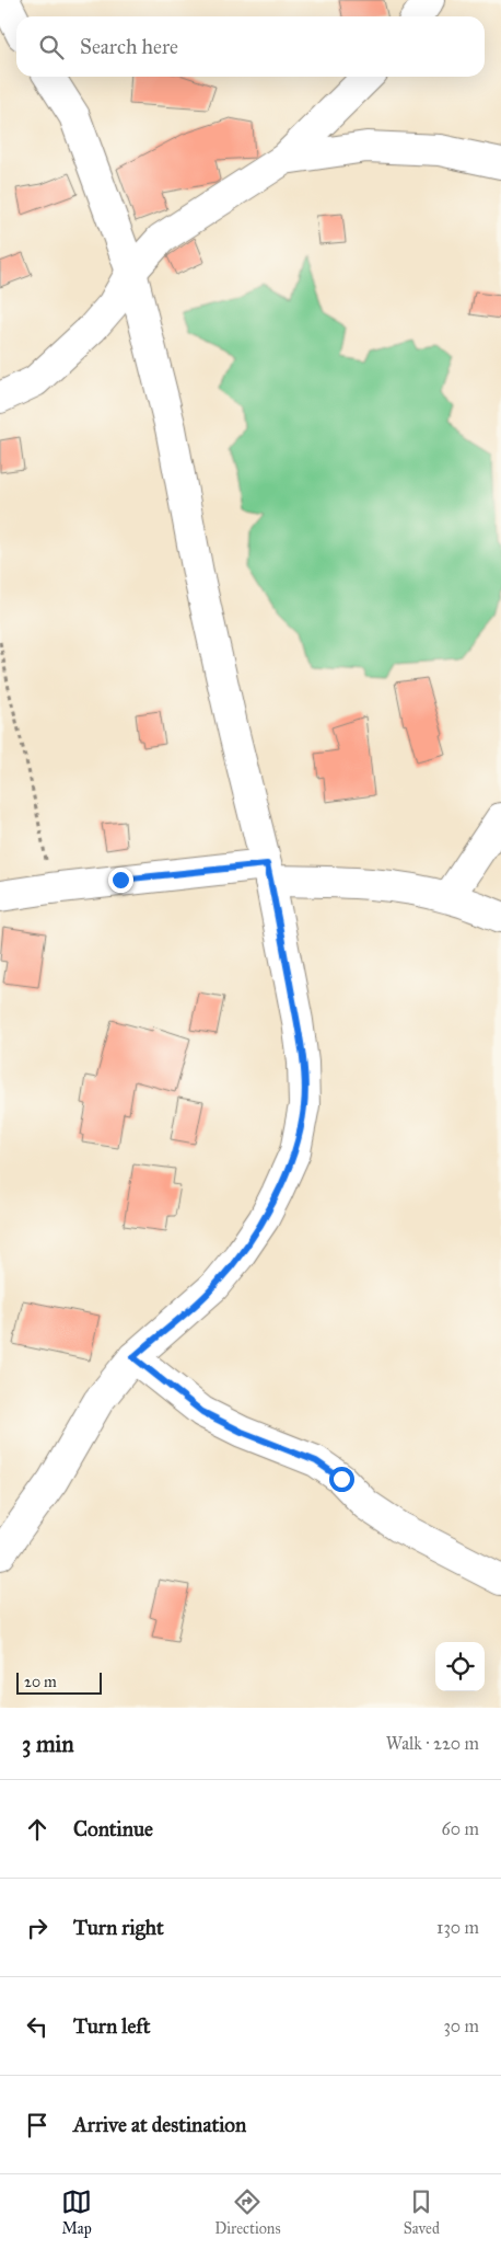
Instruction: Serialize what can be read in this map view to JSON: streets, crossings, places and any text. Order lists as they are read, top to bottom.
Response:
{
  "scale_bar": "20 m",
  "page": {
    "search": "Search here",
    "scale": "20 m",
    "heading": ["3 min", "Walk · 220 m"],
    "list": [
      ["Continue", "60 m"],
      ["Turn right", "130 m"],
      ["Turn left", "30 m"],
      "Arrive at destination"
    ],
    "nav": ["Map", "Directions", "Saved"]
  }
}
